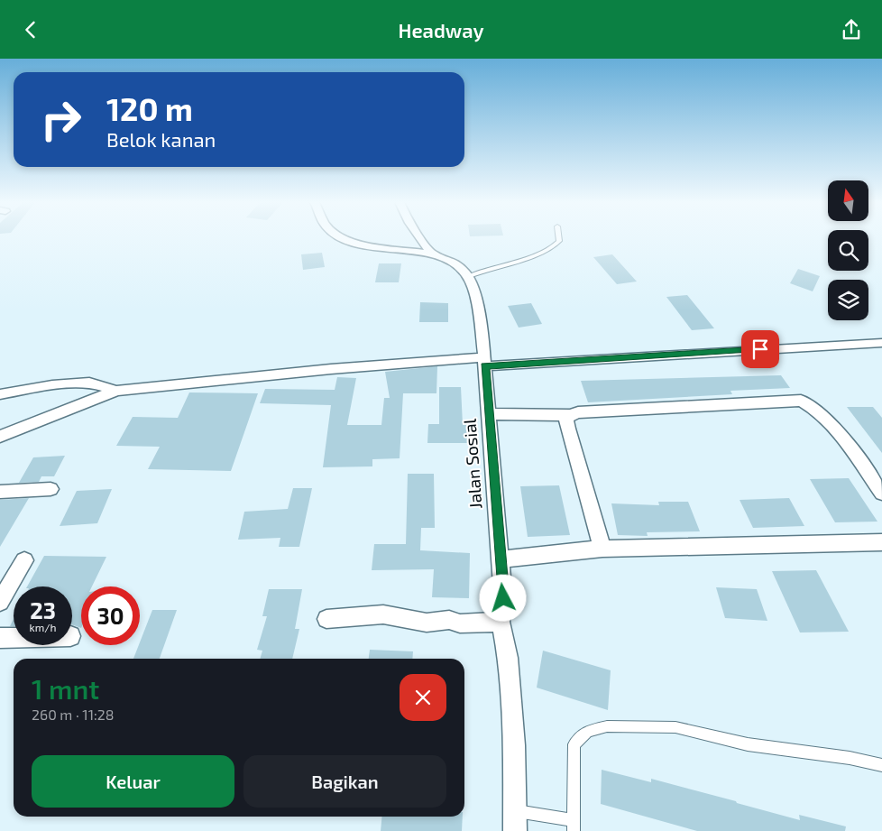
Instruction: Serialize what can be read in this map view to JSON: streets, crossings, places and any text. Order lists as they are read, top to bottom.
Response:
{
  "streets": {
    "street": ["Jalan Sosial"]
  },
  "north": "top",
  "page": {
    "header": "Headway",
    "turn": ["120 m", "Belok kanan"],
    "speed": "23 km/h",
    "limit": "30",
    "heading": ["1 mnt", "260 m · 11:28"],
    "buttons": ["Keluar", "Bagikan"]
  }
}
